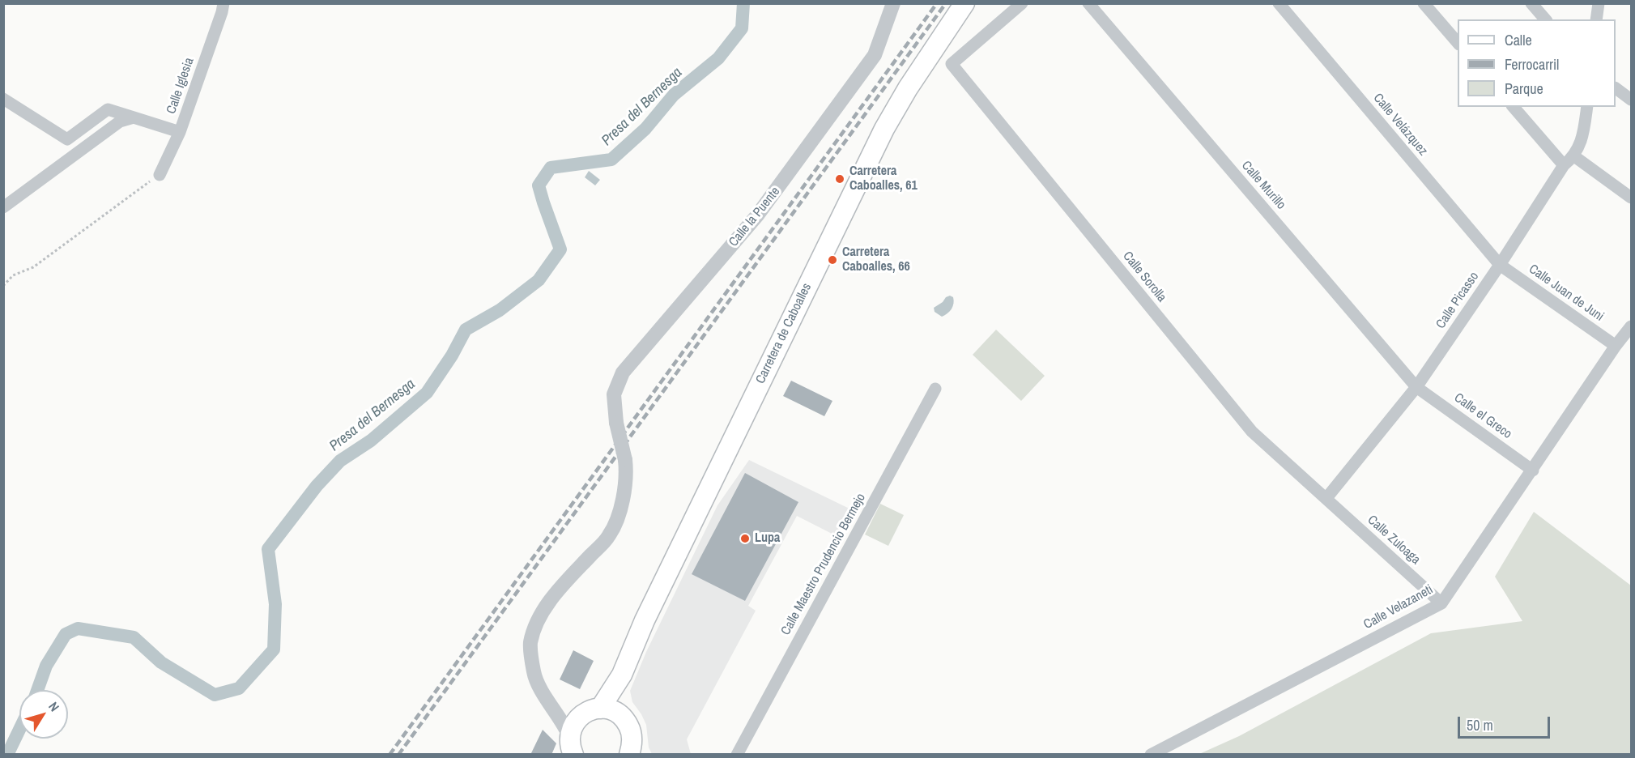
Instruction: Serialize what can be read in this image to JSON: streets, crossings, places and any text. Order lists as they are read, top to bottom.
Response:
{
  "streets": {
    "main road": ["Carretera de Caboalles"],
    "street": [
      "Calle Iglesia",
      "Calle Velázquez",
      "Calle Murillo",
      "Calle la Puente",
      "Calle Sorolla",
      "Calle Juan de Juni",
      "Calle Picasso",
      "Calle el Greco",
      "Calle Zuloaga",
      "Calle Maestro Prudencio Bermejo",
      "Calle Velazaneti"
    ]
  },
  "crossings": [
    ["Calle Velázquez", "Calle Juan de Juni"],
    ["Calle Velázquez", "Calle Picasso"],
    ["Calle Murillo", "Calle Picasso"],
    ["Calle Murillo", "Calle el Greco"],
    ["Calle la Puente", "Carretera de Caboalles"],
    ["Calle Sorolla", "Calle Picasso"],
    ["Calle Sorolla", "Calle Zuloaga"],
    ["Calle Juan de Juni", "Calle Picasso"],
    ["Calle Juan de Juni", "Calle Velazaneti"],
    ["Calle Picasso", "Calle el Greco"],
    ["Calle Picasso", "Calle Zuloaga"],
    ["Calle el Greco", "Calle Velazaneti"],
    ["Calle Zuloaga", "Calle Velazaneti"]
  ],
  "water": ["Presa del Bernesga"],
  "places": ["Carretera Caboalles, 61", "Carretera Caboalles, 66", "Lupa"],
  "legend": ["Calle", "Ferrocarril", "Parque"],
  "scale_bar": "50 m",
  "north": "top right"
}
